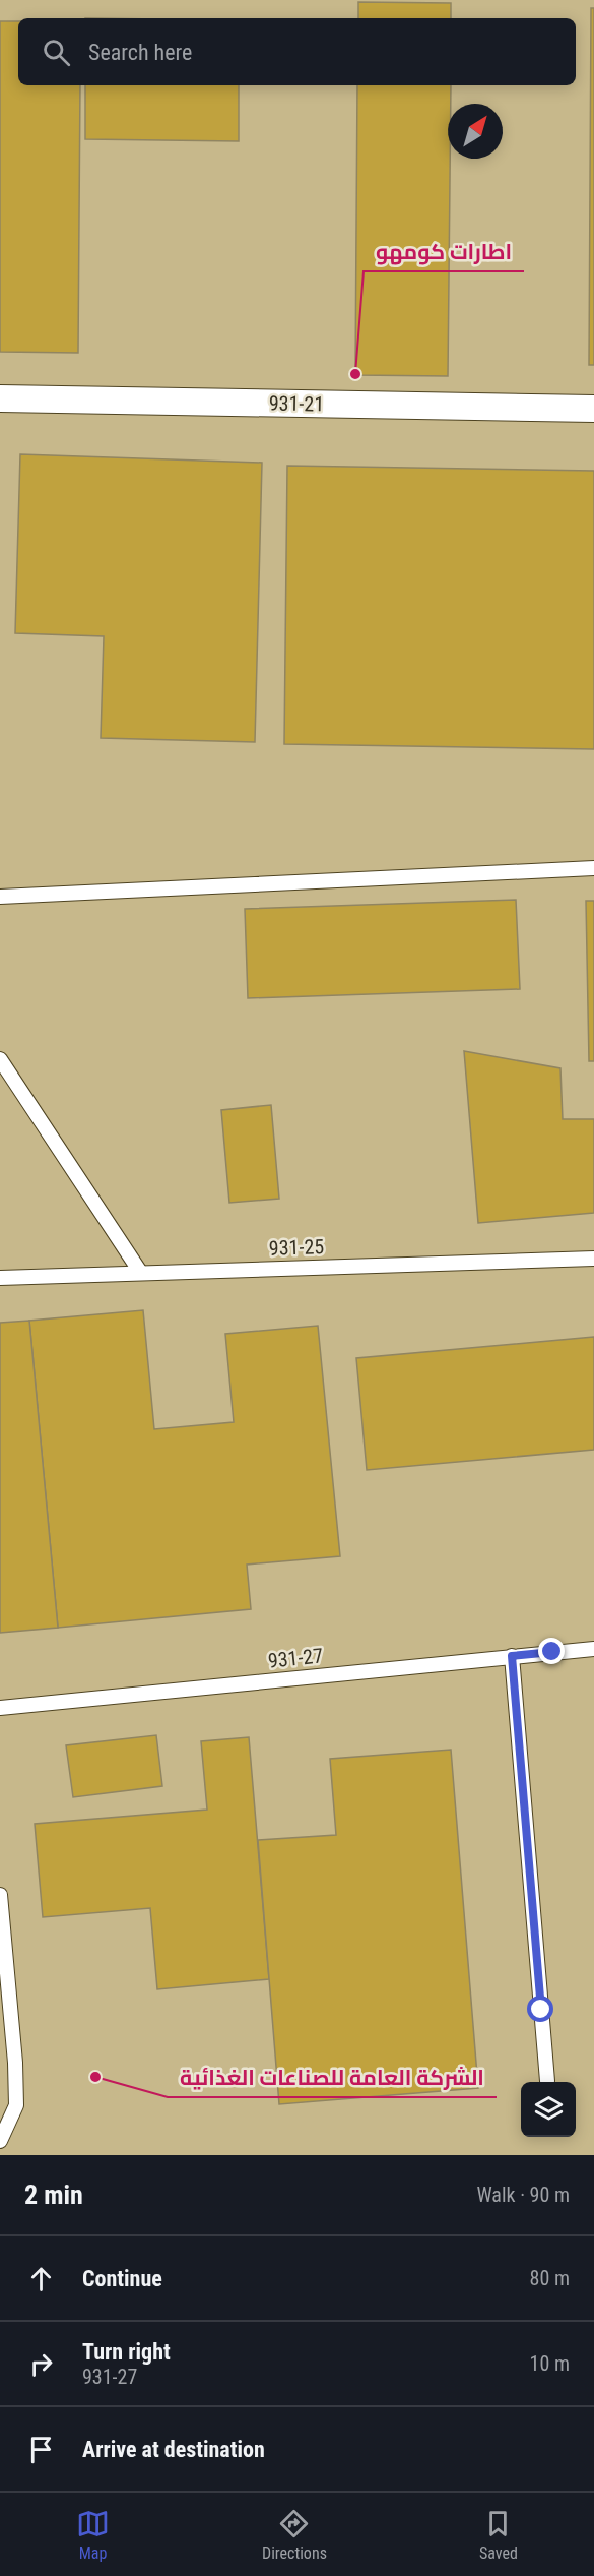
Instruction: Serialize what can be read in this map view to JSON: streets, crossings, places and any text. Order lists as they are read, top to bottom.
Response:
{
  "streets": {
    "street": ["931-21"],
    "lane": ["931-25", "931-27"]
  },
  "places": ["اطارات كومهو", "الشركة العامة للصناعات الغذائية"],
  "north": "top right",
  "page": {
    "search": "Search here",
    "heading": ["2 min", "Walk · 90 m"],
    "list": [
      ["Continue", "80 m"],
      ["Turn right", "931-27", "10 m"],
      "Arrive at destination"
    ],
    "nav": ["Map", "Directions", "Saved"]
  }
}
